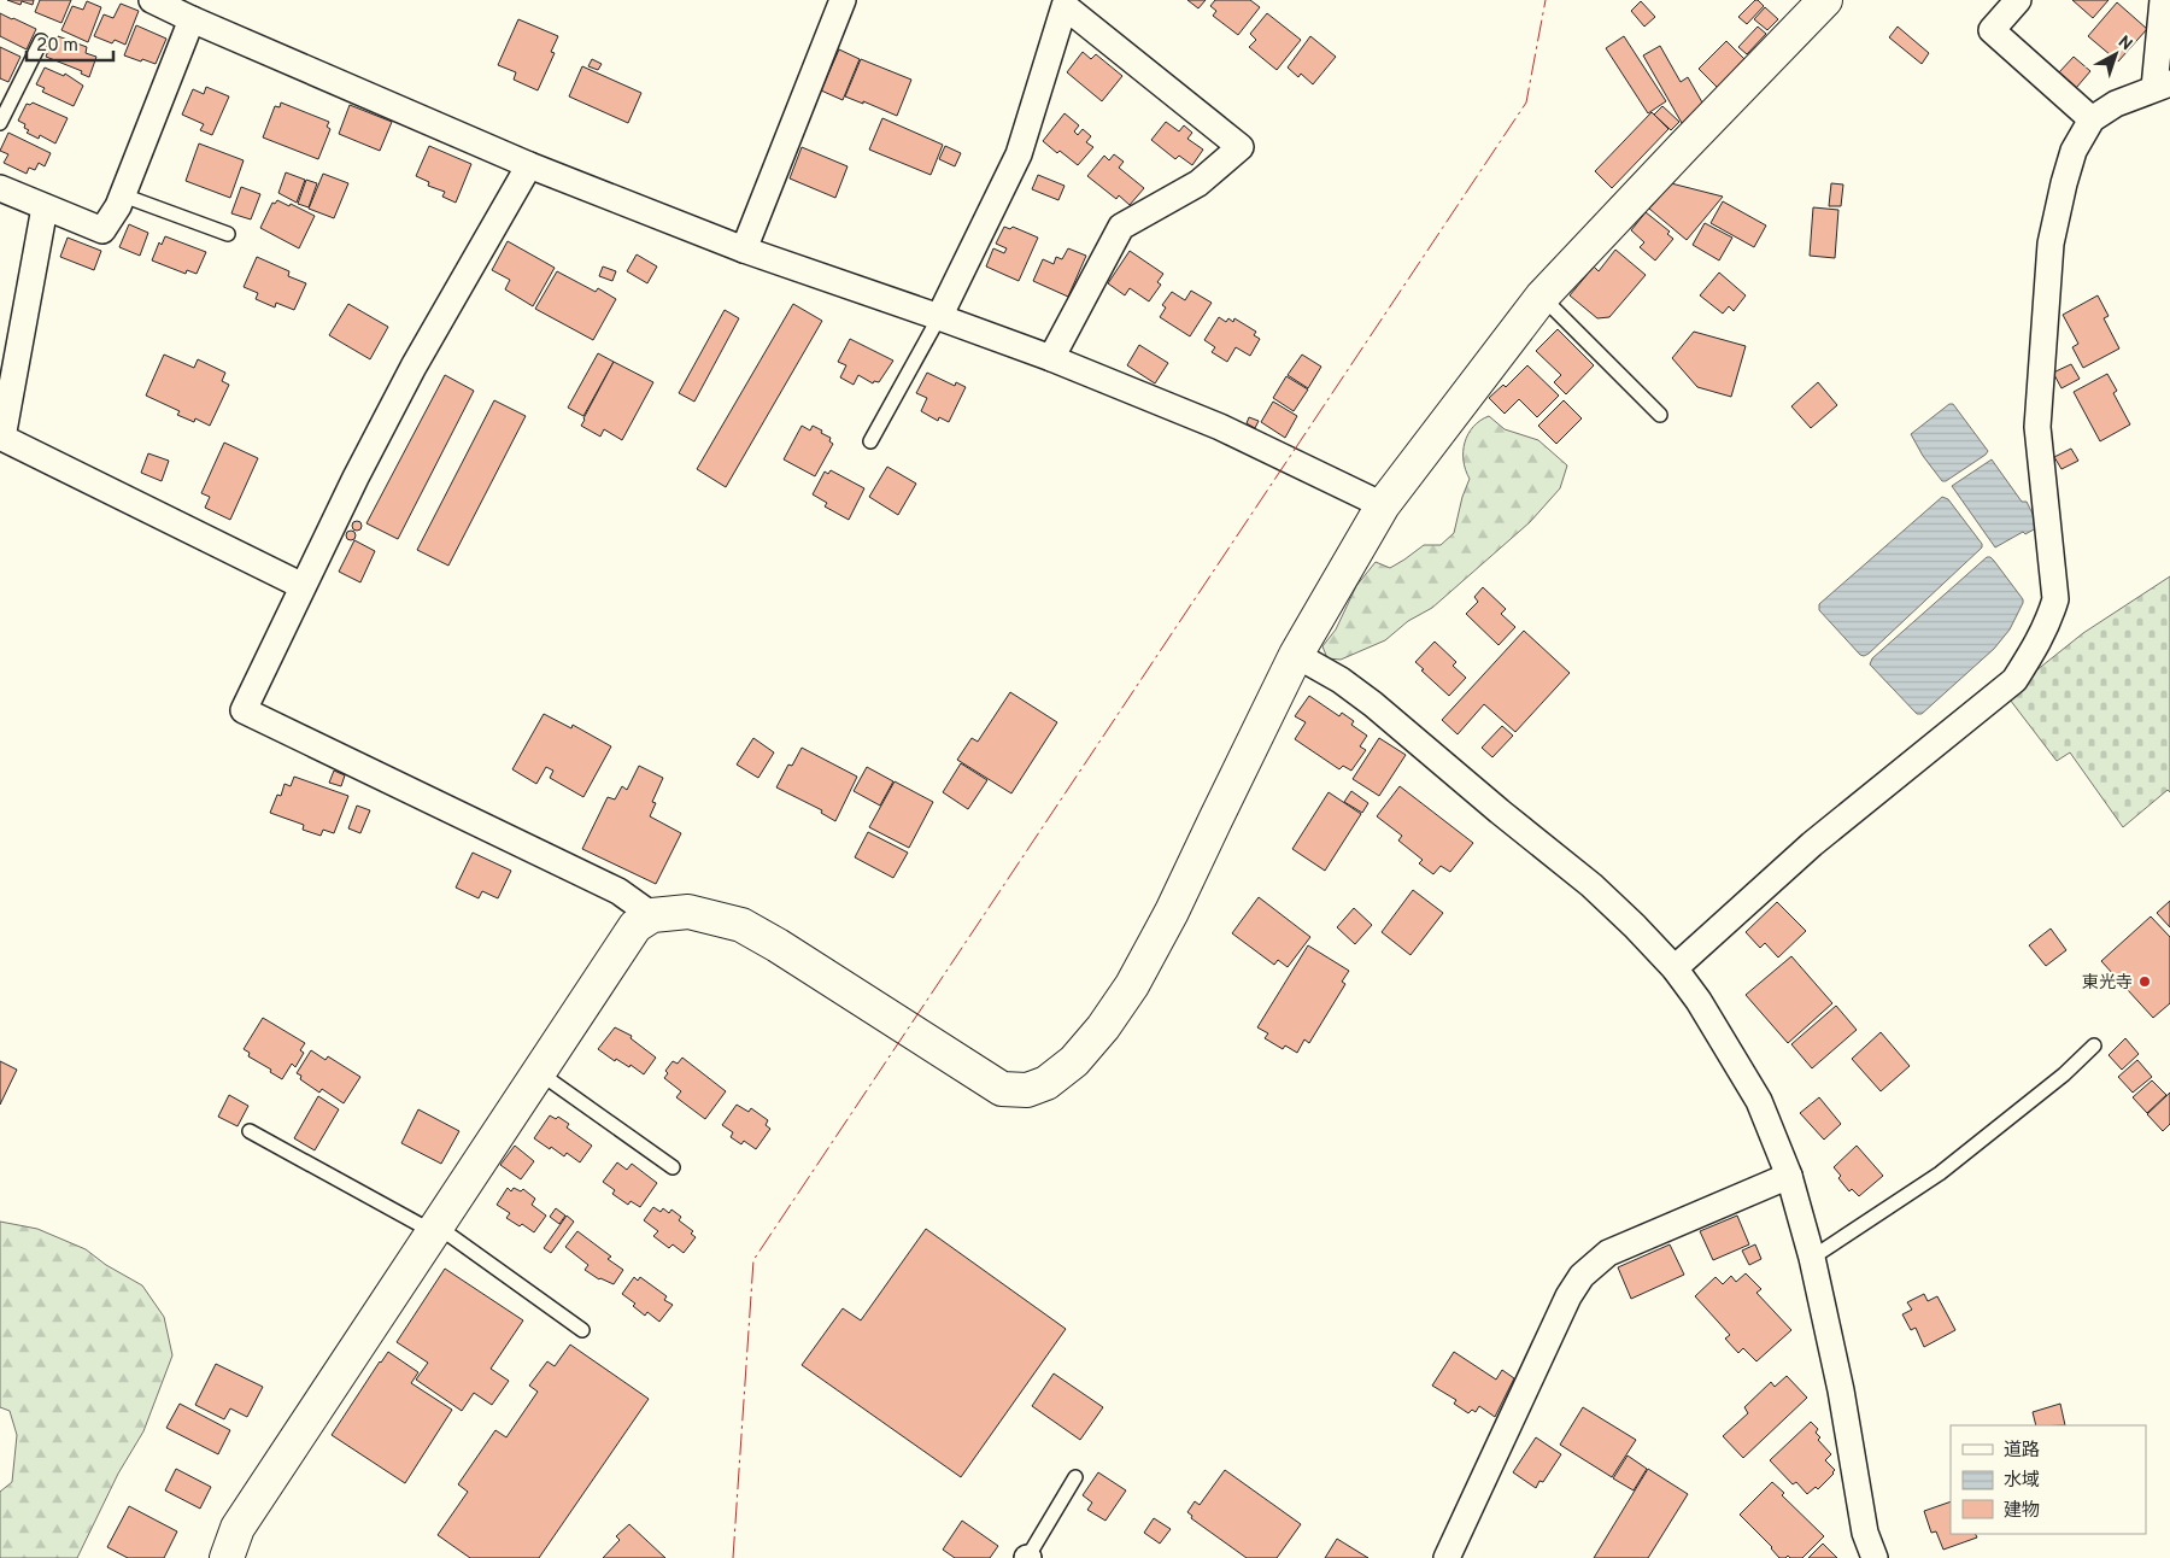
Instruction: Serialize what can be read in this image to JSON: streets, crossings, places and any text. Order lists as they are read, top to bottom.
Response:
{
  "places": ["東光寺"],
  "legend": ["道路", "水域", "建物"],
  "scale_bar": "20 m",
  "north": "top right"
}
